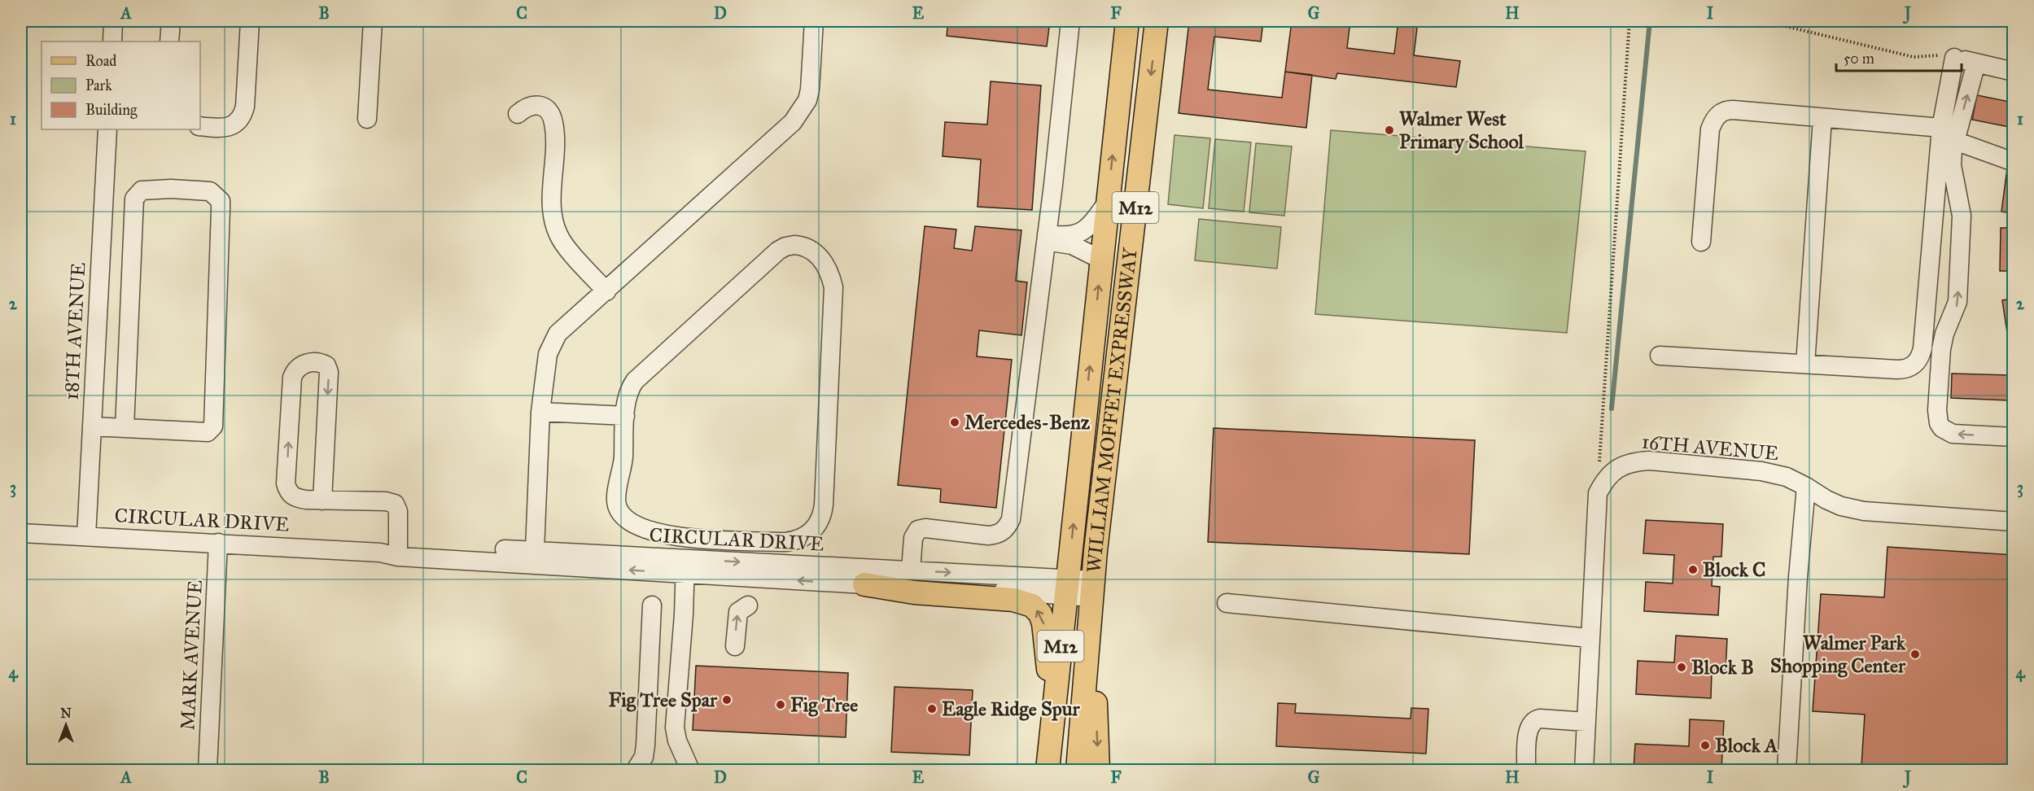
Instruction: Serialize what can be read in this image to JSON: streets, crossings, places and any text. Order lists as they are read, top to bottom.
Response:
{
  "streets": {
    "main road": ["M12", "WILLIAM MOFFET EXPRESSWAY"],
    "street": [
      "18TH AVENUE",
      "16TH AVENUE",
      "CIRCULAR DRIVE",
      "MARK AVENUE"
    ]
  },
  "crossings": [
    ["M12", "WILLIAM MOFFET EXPRESSWAY"],
    ["M12", "CIRCULAR DRIVE"],
    ["18TH AVENUE", "CIRCULAR DRIVE"],
    ["WILLIAM MOFFET EXPRESSWAY", "CIRCULAR DRIVE"],
    ["CIRCULAR DRIVE", "MARK AVENUE"]
  ],
  "places": [
    "Walmer West Primary School",
    "Mercedes-Benz",
    "Block C",
    "Walmer Park Shopping Center",
    "Block B",
    "Fig Tree Spar",
    "Fig Tree",
    "Eagle Ridge Spur",
    "Block A"
  ],
  "legend": ["Road", "Park", "Building"],
  "scale_bar": "50 m",
  "north": "top",
  "grid": {
    "columns": [
      "A",
      "B",
      "C",
      "D",
      "E",
      "F",
      "G",
      "H",
      "I",
      "J"
    ],
    "rows": [
      "1",
      "2",
      "3",
      "4"
    ]
  }
}
